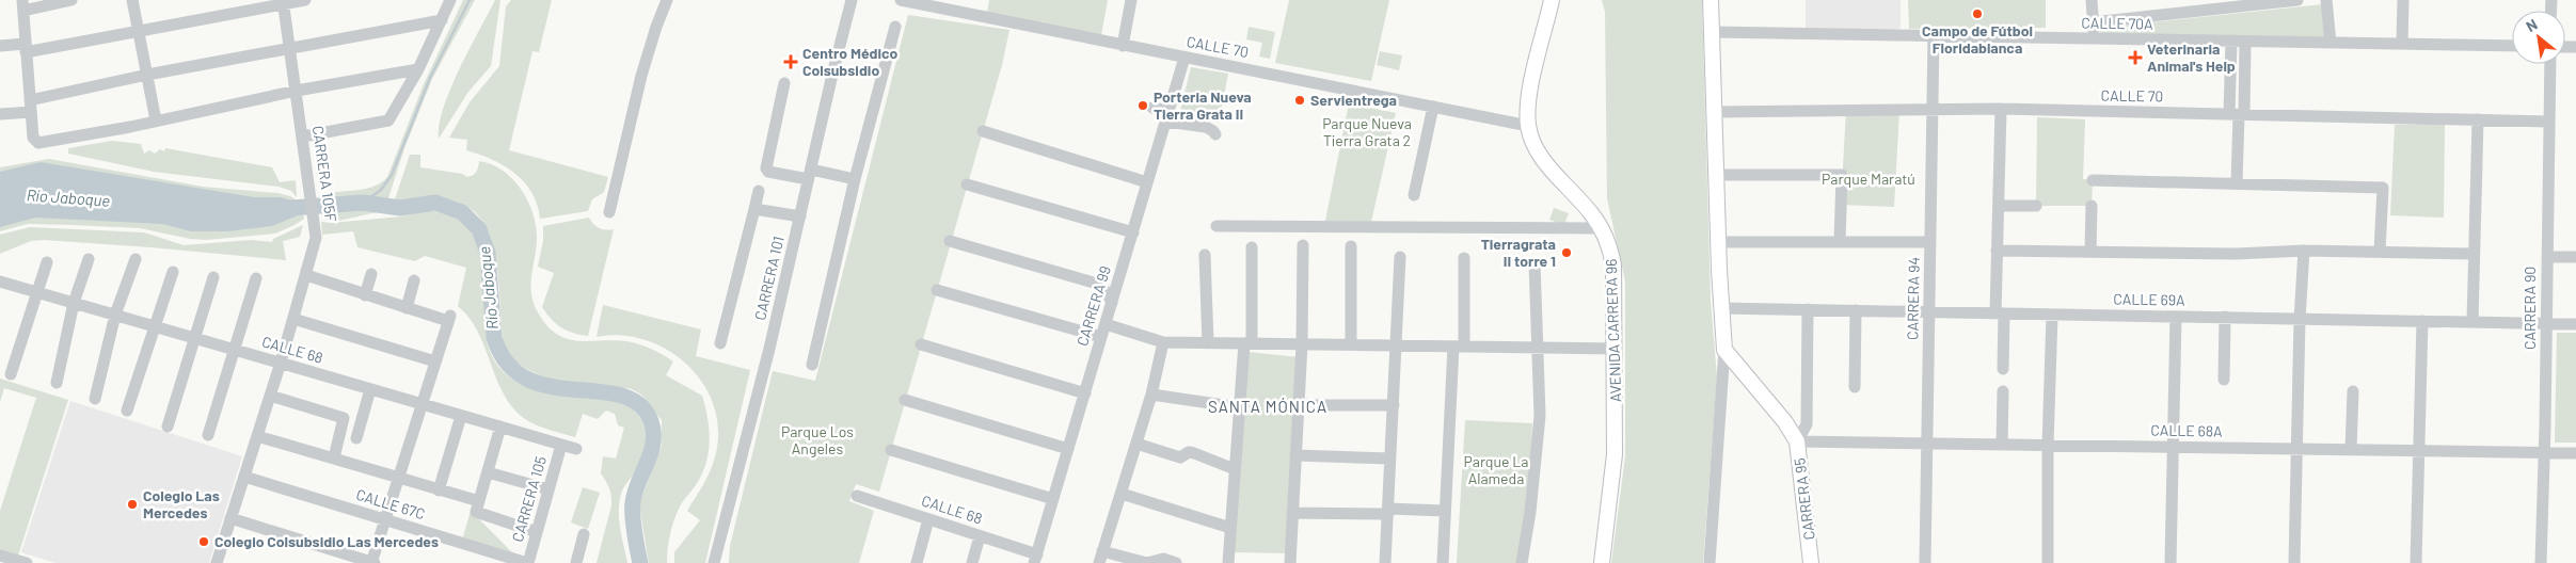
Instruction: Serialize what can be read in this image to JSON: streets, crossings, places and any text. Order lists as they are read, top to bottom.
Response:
{
  "streets": {
    "main road": ["AVENIDA CARRERA 96", "CARRERA 95"],
    "street": [
      "CALLE 70A",
      "CALLE 70",
      "CARRERA 105F",
      "CARRERA 101",
      "CARRERA 94",
      "CALLE 69A",
      "CARRERA 99",
      "CARRERA 90",
      "CALLE 68",
      "CALLE 68A",
      "CARRERA 105",
      "CALLE 67C"
    ]
  },
  "crossings": [
    ["CALLE 70A", "CARRERA 94"],
    ["CALLE 70", "CARRERA 94"],
    ["CALLE 70", "CARRERA 99"],
    ["CALLE 70", "CARRERA 90"],
    ["CALLE 70", "AVENIDA CARRERA 96"],
    ["CARRERA 105F", "CALLE 68"],
    ["CARRERA 105F", "CALLE 67C"],
    ["CARRERA 94", "CALLE 69A"],
    ["CARRERA 94", "CALLE 68A"],
    ["CALLE 69A", "CARRERA 90"],
    ["CALLE 69A", "CARRERA 95"],
    ["CARRERA 99", "CALLE 68"],
    ["CARRERA 90", "CALLE 68A"],
    ["CALLE 68", "CARRERA 105"],
    ["CALLE 68A", "CARRERA 95"],
    ["CARRERA 105", "CALLE 67C"]
  ],
  "districts": ["SANTA MÓNICA"],
  "water": ["Río Jaboque"],
  "parks": [
    "Parque Nueva Tierra Grata 2",
    "Parque Maratú",
    "Parque Los Angeles",
    "Parque La Alameda"
  ],
  "places": {
    "other": [
      "Campo de Fútbol Floridablanca",
      "Servientrega",
      "Porteria Nueva Tierra Grata II",
      "Tierragrata II torre 1",
      "Colegio Las Mercedes",
      "Colegio Colsubsidio Las Mercedes"
    ],
    "health": ["Veterinaria Animal's Help", "Centro Médico Colsubsidio"]
  },
  "north": "top left"
}
